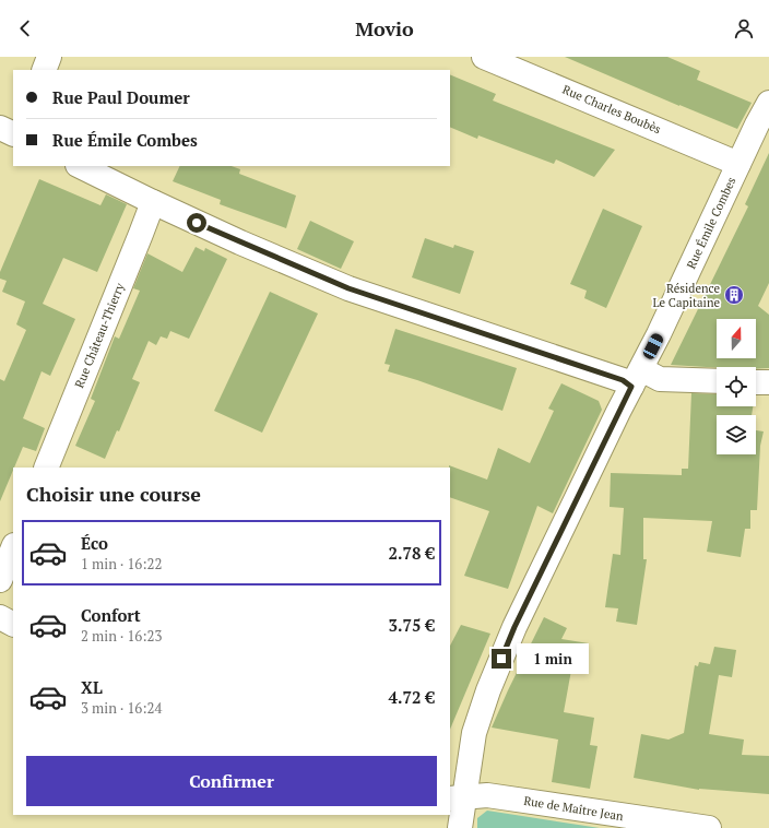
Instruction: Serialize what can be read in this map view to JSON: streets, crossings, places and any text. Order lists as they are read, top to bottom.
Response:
{
  "streets": {
    "street": [
      "Rue Charles Boubès",
      "Rue Émile Combes",
      "Rue Château-Thierry",
      "Rue de Maître Jean"
    ]
  },
  "crossings": [
    ["Rue Charles Boubès", "Rue Émile Combes"],
    ["Rue Émile Combes", "Rue de Maître Jean"]
  ],
  "places": {
    "building": ["Résidence Le Capitaine"]
  },
  "north": "top",
  "page": {
    "header": "Movio",
    "banner": ["Rue Paul Doumer", "Rue Émile Combes"],
    "heading": "Choisir une course",
    "list": [
      {
        "name": "Éco",
        "note": "1 min · 16:22",
        "value": "2.78 €"
      },
      {
        "name": "Confort",
        "note": "2 min · 16:23",
        "value": "3.75 €"
      },
      {
        "name": "XL",
        "note": "3 min · 16:24",
        "value": "4.72 €"
      }
    ],
    "bubble": "1 min",
    "buttons": "Confirmer"
  }
}
